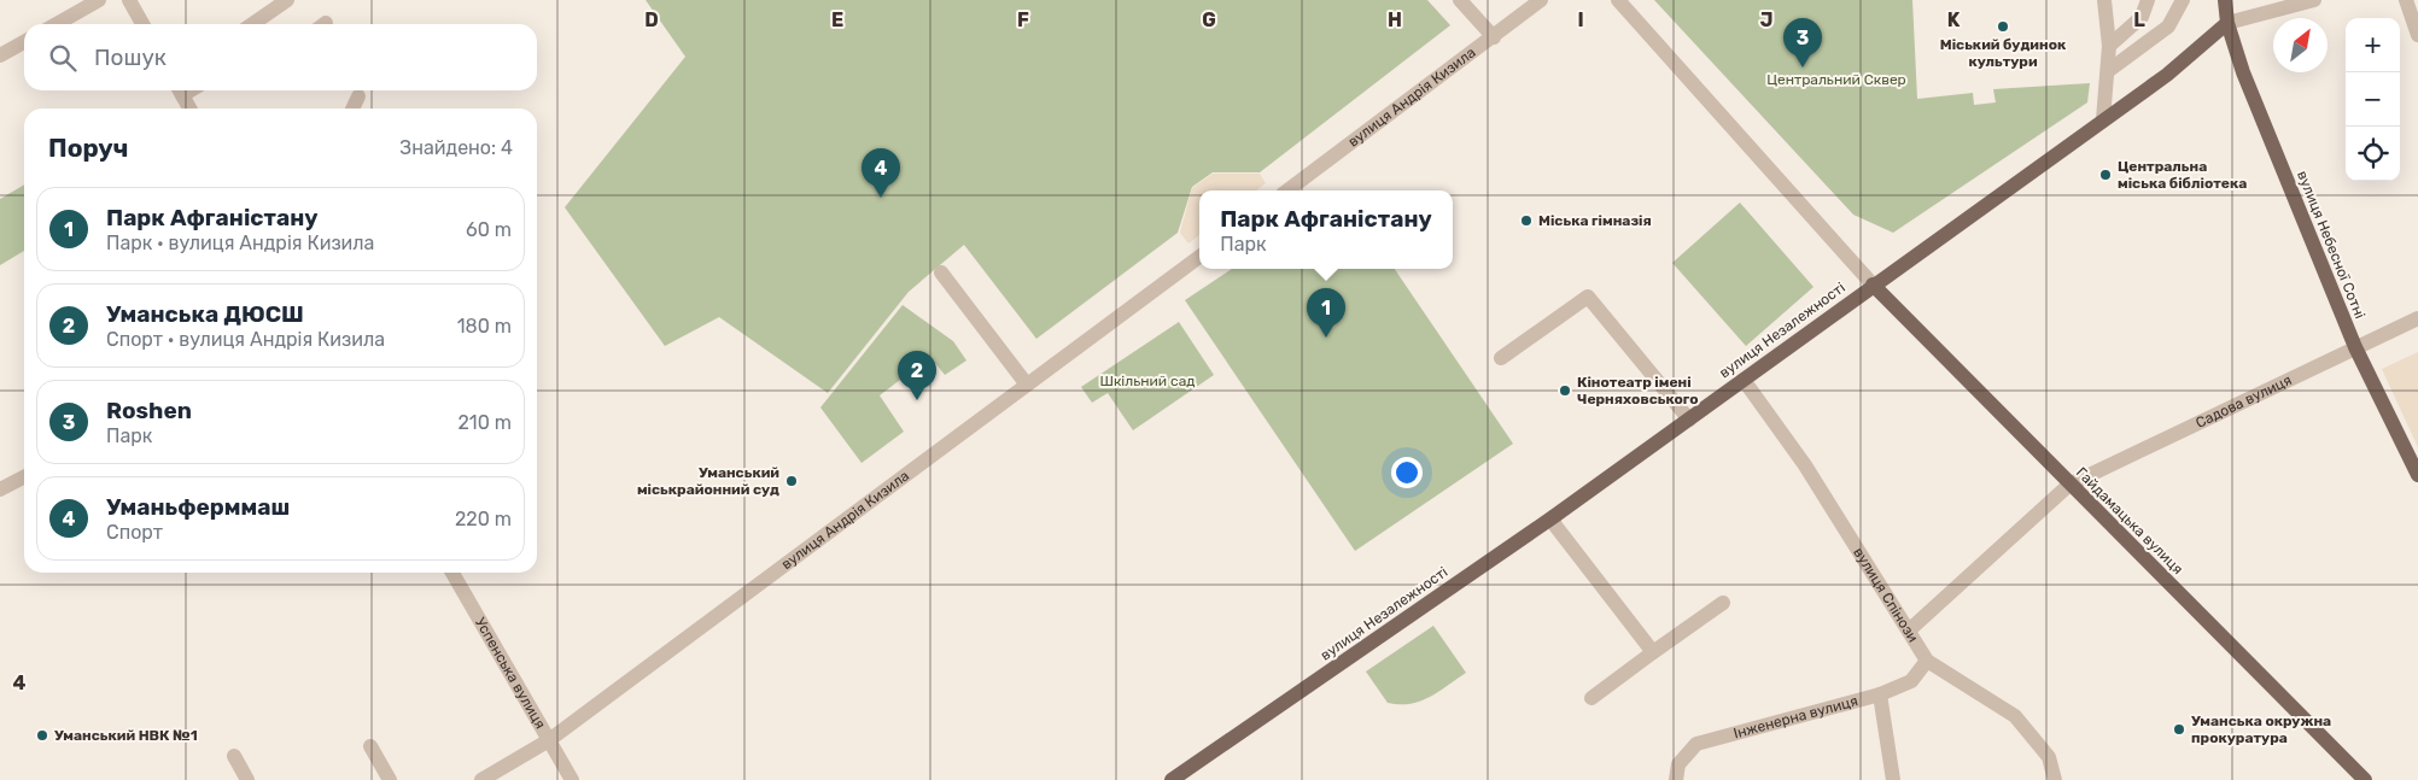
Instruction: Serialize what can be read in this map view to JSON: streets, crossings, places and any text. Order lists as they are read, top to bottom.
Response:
{
  "streets": {
    "main road": ["вулиця Небесної Сотні", "вулиця Незалежності", "Гайдамацька вулиця"],
    "street": [
      "вулиця Андрія Кизила",
      "Садова вулиця",
      "вулиця Спінози",
      "Успенська вулиця",
      "Інженерна вулиця"
    ]
  },
  "crossings": [
    ["вулиця Андрія Кизила", "Успенська вулиця"],
    ["вулиця Небесної Сотні", "вулиця Незалежності"],
    ["вулиця Небесної Сотні", "Садова вулиця"],
    ["вулиця Незалежності", "Гайдамацька вулиця"],
    ["вулиця Незалежності", "вулиця Спінози"],
    ["Садова вулиця", "Гайдамацька вулиця"],
    ["Садова вулиця", "вулиця Спінози"],
    ["вулиця Спінози", "Інженерна вулиця"]
  ],
  "parks": ["Центральний Сквер", "Шкільний сад"],
  "places": [
    "Міський будинок культури",
    "Центральна міська бібліотека",
    "Міська гімназія",
    "Кінотеатр імені Черняховського",
    "Уманський міськрайонний суд",
    "Уманська окружна прокуратура",
    "Уманський НВК №1"
  ],
  "north": "top right",
  "page": {
    "map_buttons": ["+", "−"],
    "pins": [
      "3",
      "4",
      "1",
      "2"
    ],
    "search": "Пошук",
    "heading": ["Поруч", "Знайдено: 4"],
    "list": [
      {
        "mark": "1",
        "name": "Парк Афганістану",
        "note": "Парк · вулиця Андрія Кизила",
        "value": "60 m"
      },
      {
        "mark": "2",
        "name": "Уманська ДЮСШ",
        "note": "Спорт · вулиця Андрія Кизила",
        "value": "180 m"
      },
      {
        "mark": "3",
        "name": "Roshen",
        "note": "Парк",
        "value": "210 m"
      },
      {
        "mark": "4",
        "name": "Уманьферммаш",
        "note": "Спорт",
        "value": "220 m"
      }
    ],
    "popup": ["Парк Афганістану", "Парк"]
  },
  "grid": {
    "columns": [
      "D",
      "E",
      "F",
      "G",
      "H",
      "I",
      "J",
      "K",
      "L"
    ],
    "rows": ["4"]
  }
}
